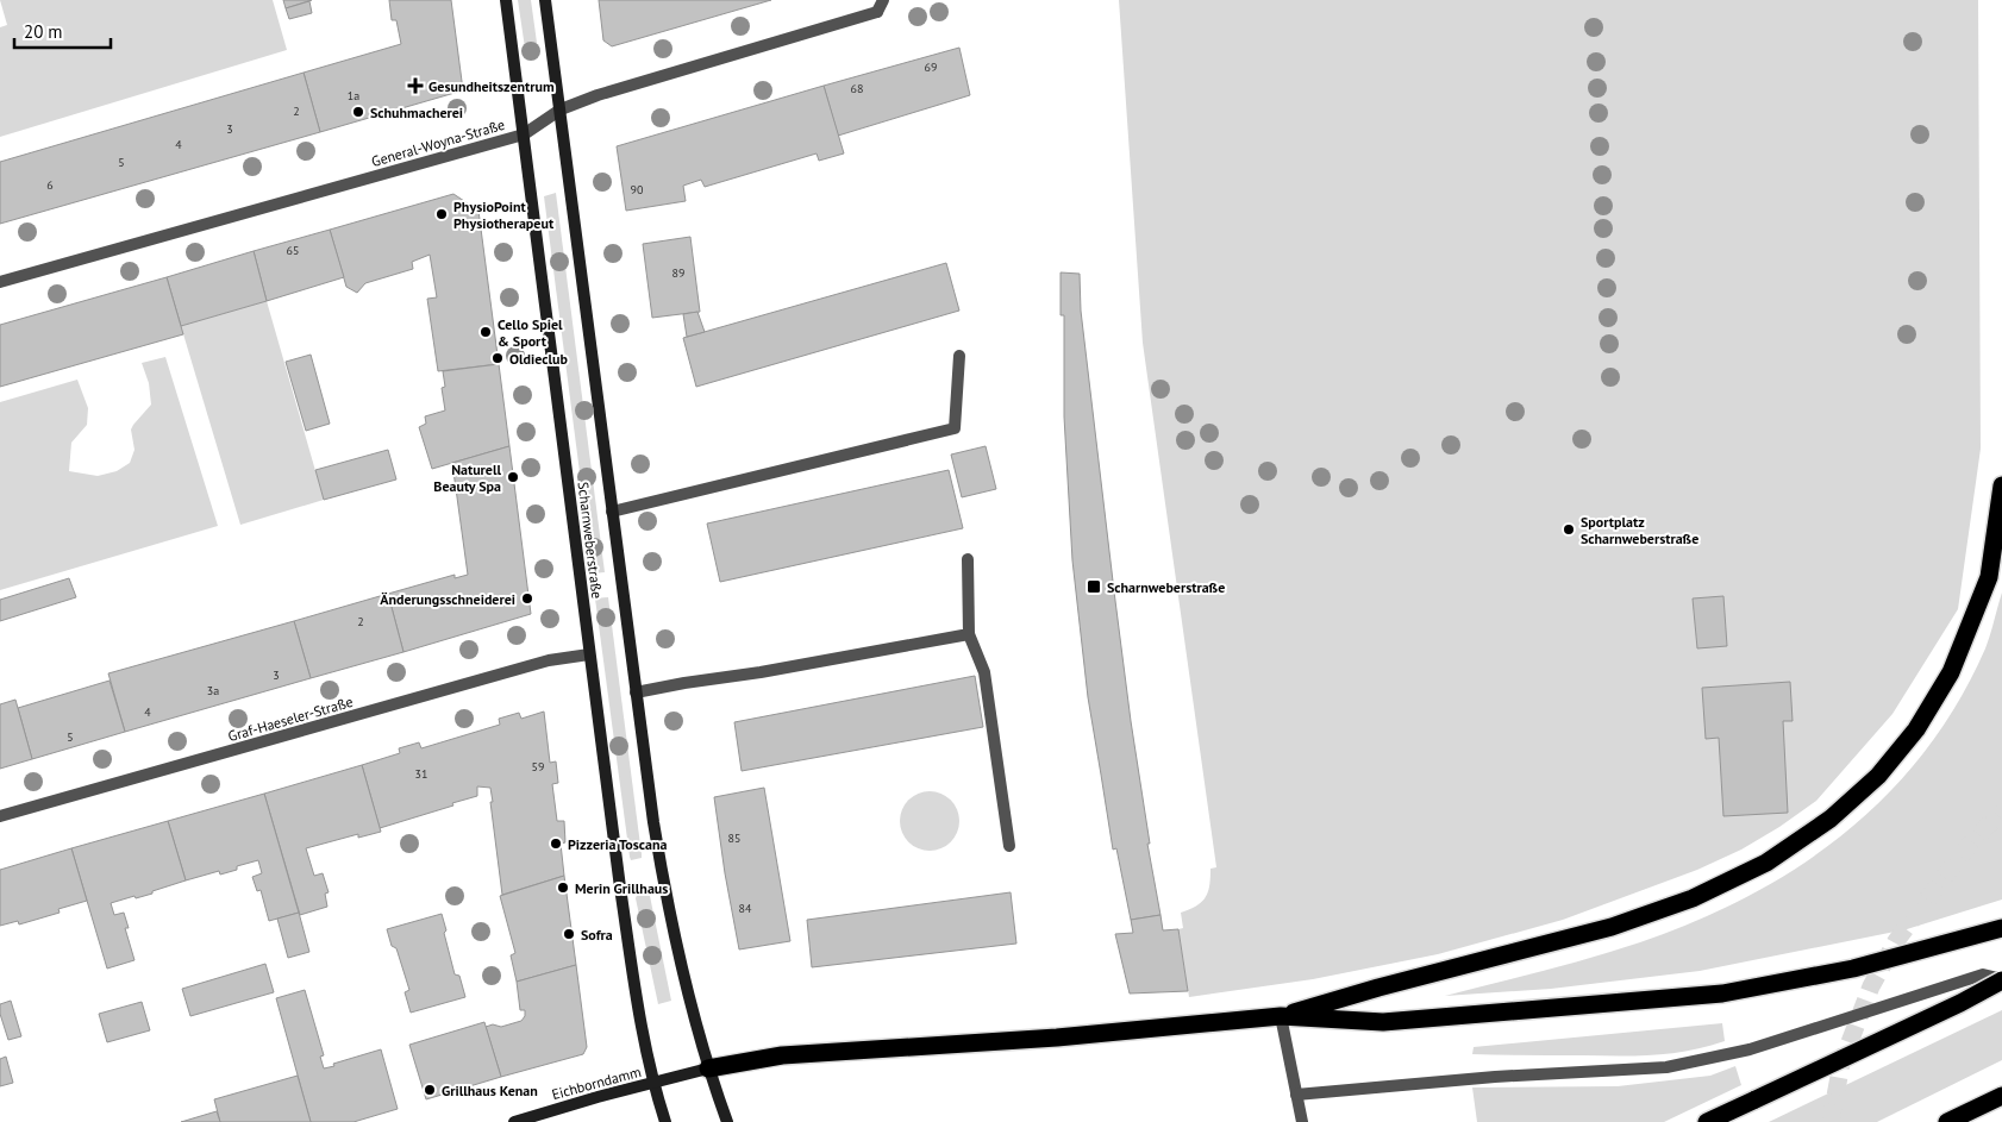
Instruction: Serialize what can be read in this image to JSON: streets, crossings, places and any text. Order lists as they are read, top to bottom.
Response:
{
  "streets": {
    "main road": ["Scharnweberstraße", "Eichborndamm"],
    "street": ["General-Woyna-Straße", "Graf-Haeseler-Straße"]
  },
  "crossings": [
    ["General-Woyna-Straße", "Scharnweberstraße"],
    ["Scharnweberstraße", "Graf-Haeseler-Straße"],
    ["Scharnweberstraße", "Eichborndamm"]
  ],
  "places": {
    "health": ["Gesundheitszentrum"],
    "other": [
      "Schuhmacherei",
      "PhysioPoint Physiotherapeut",
      "Cello Spiel & Sport",
      "Oldieclub",
      "Naturell Beauty Spa",
      "Sportplatz Scharnweberstraße",
      "Änderungsschneiderei",
      "Pizzeria Toscana",
      "Merin Grillhaus",
      "Sofra",
      "Grillhaus Kenan"
    ],
    "transit": ["Scharnweberstraße"]
  },
  "house_numbers": [
    "69",
    "68",
    "1a",
    "2",
    "3",
    "4",
    "5",
    "6",
    "90",
    "65",
    "89",
    "2",
    "3",
    "3a",
    "4",
    "5",
    "59",
    "31",
    "85",
    "84"
  ],
  "scale_bar": "20 m"
}
